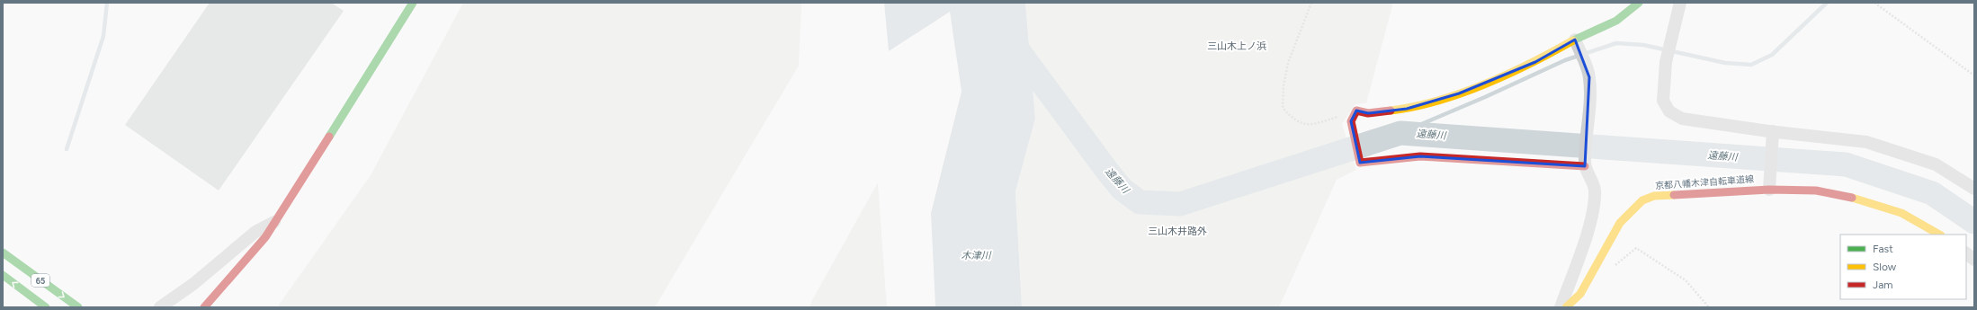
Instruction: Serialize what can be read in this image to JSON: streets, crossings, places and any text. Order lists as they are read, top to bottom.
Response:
{
  "streets": {
    "street": ["65"]
  },
  "districts": ["三山木上ノ浜", "三山木井路外"],
  "water": ["遠藤川", "木津川"],
  "legend": ["Fast", "Slow", "Jam"]
}
